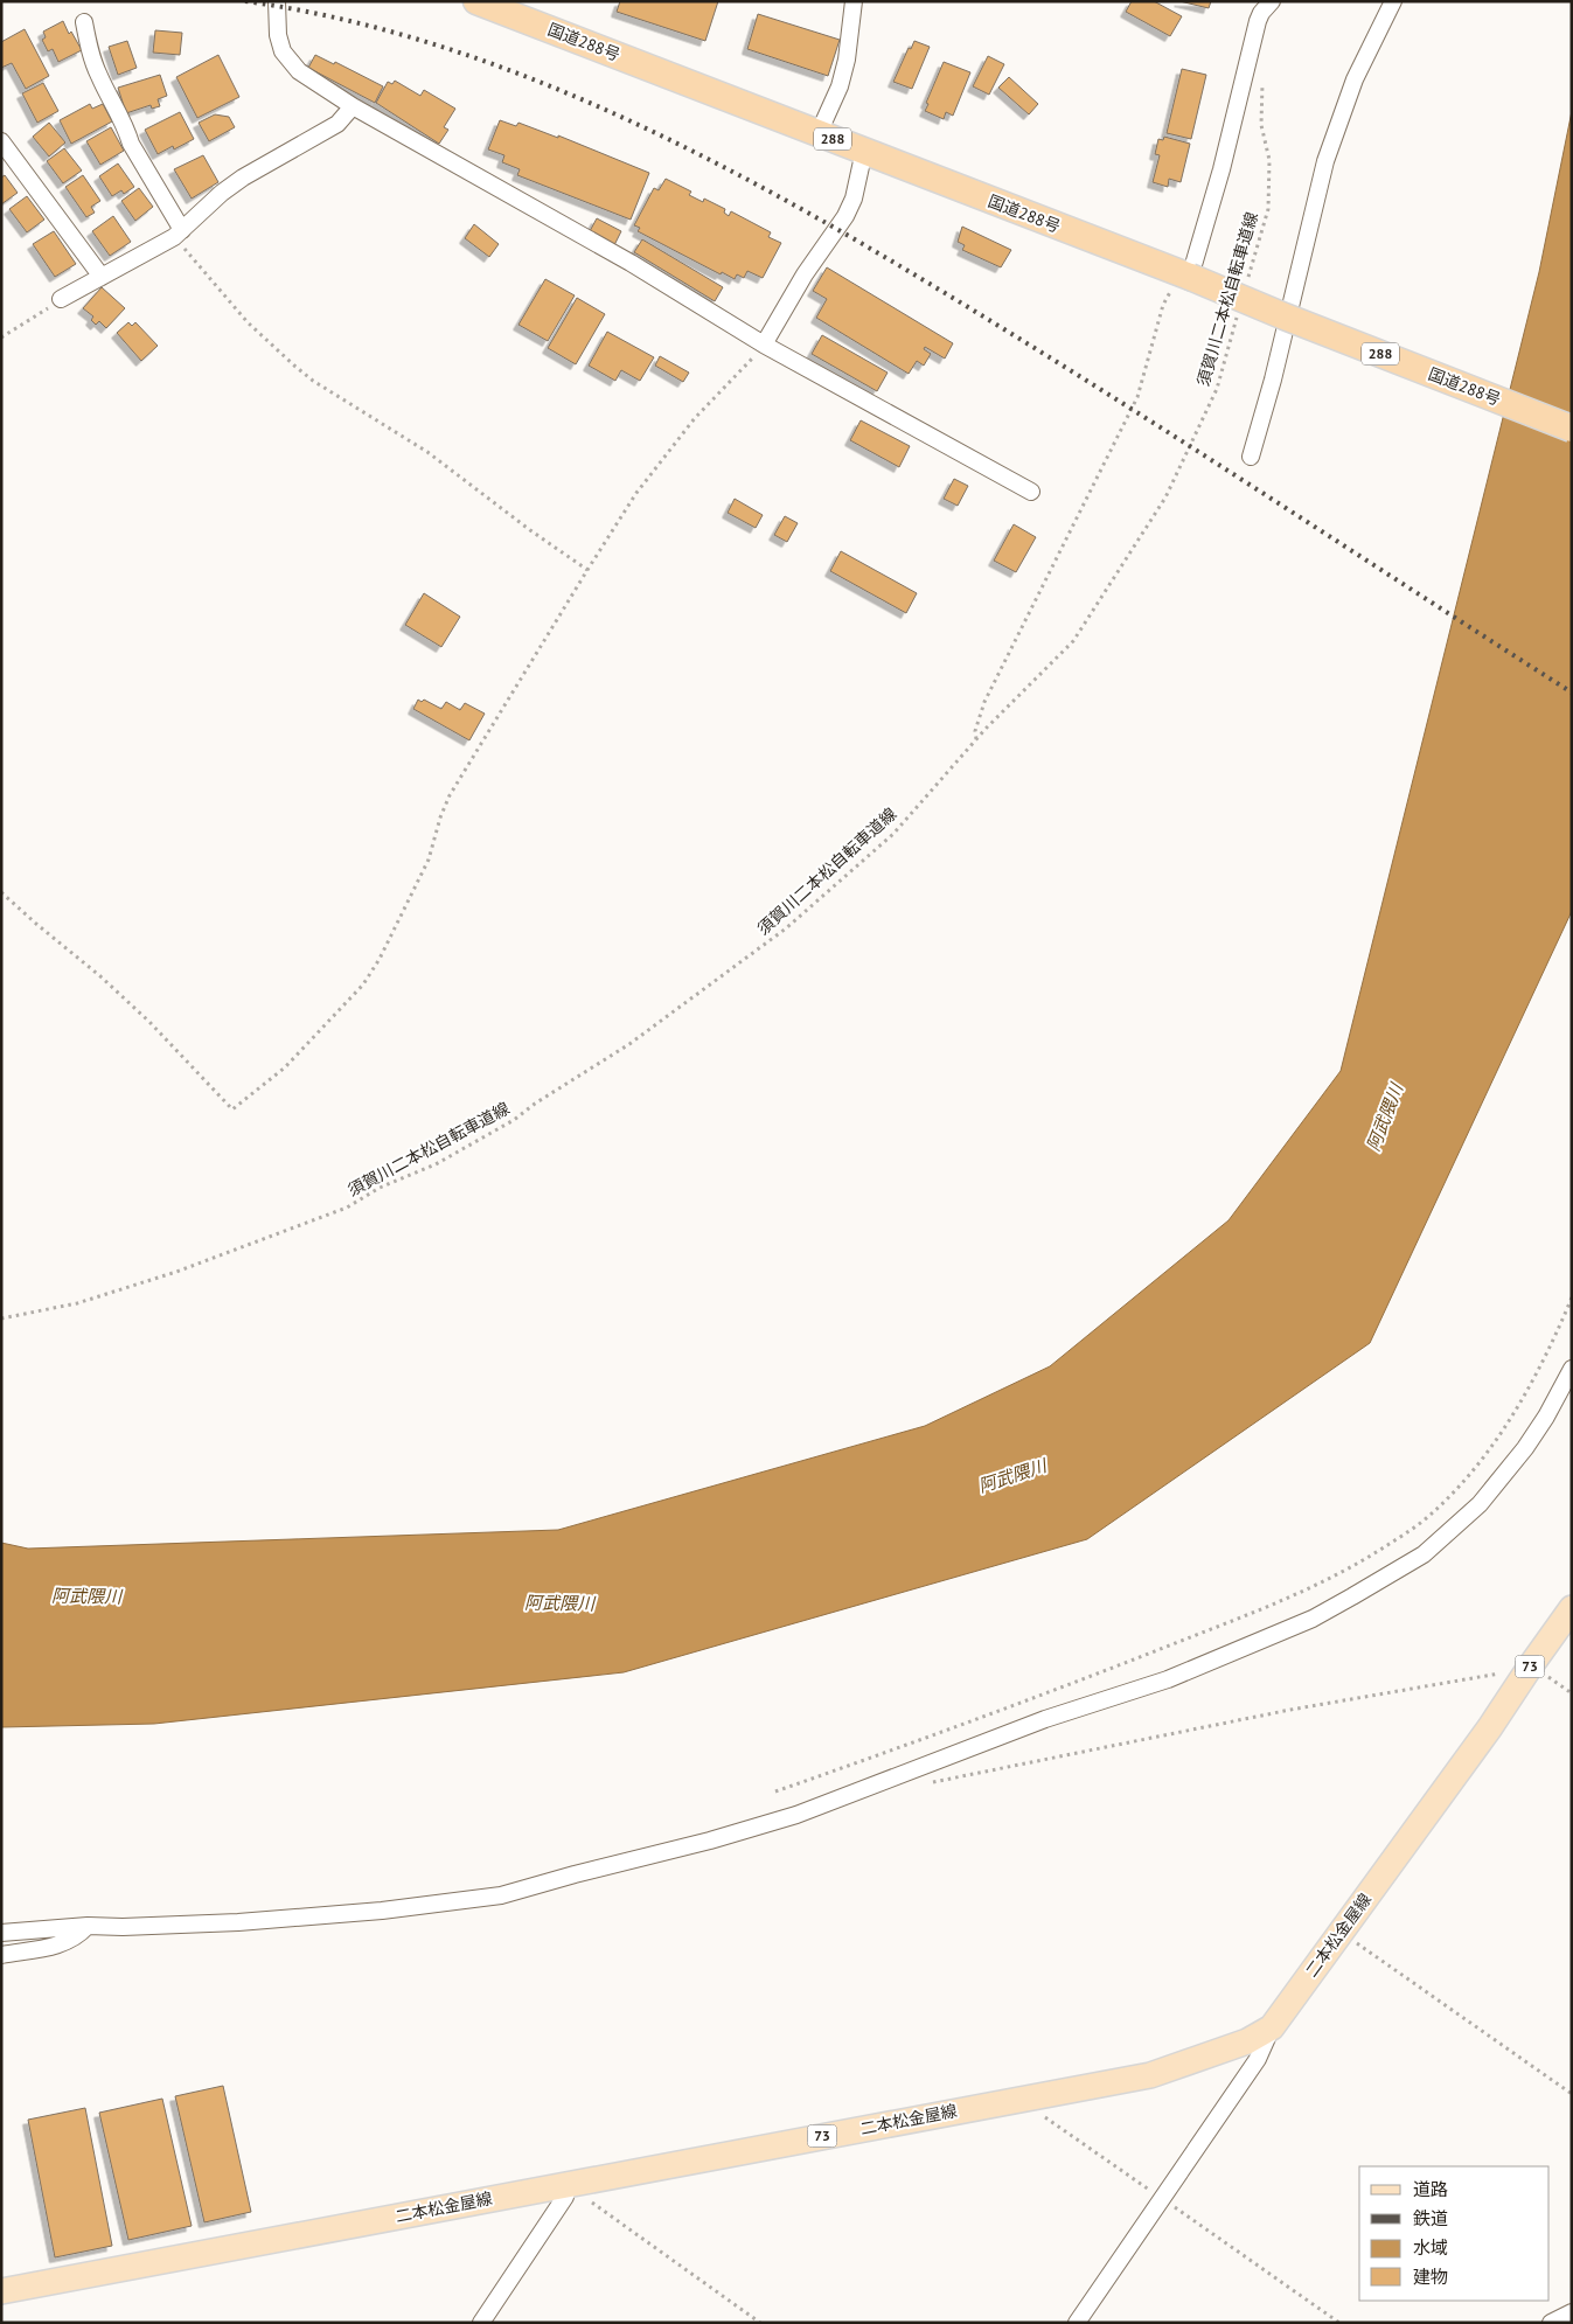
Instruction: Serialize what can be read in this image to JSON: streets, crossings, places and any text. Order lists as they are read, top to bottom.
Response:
{
  "streets": {
    "highway": ["国道288号", "288"],
    "main road": ["73", "二本松金屋線"],
    "path": ["須賀川二本松自転車道線"]
  },
  "crossings": [
    ["73", "二本松金屋線"]
  ],
  "water": ["阿武隈川"],
  "legend": [
    "道路",
    "鉄道",
    "水域",
    "建物"
  ]
}
